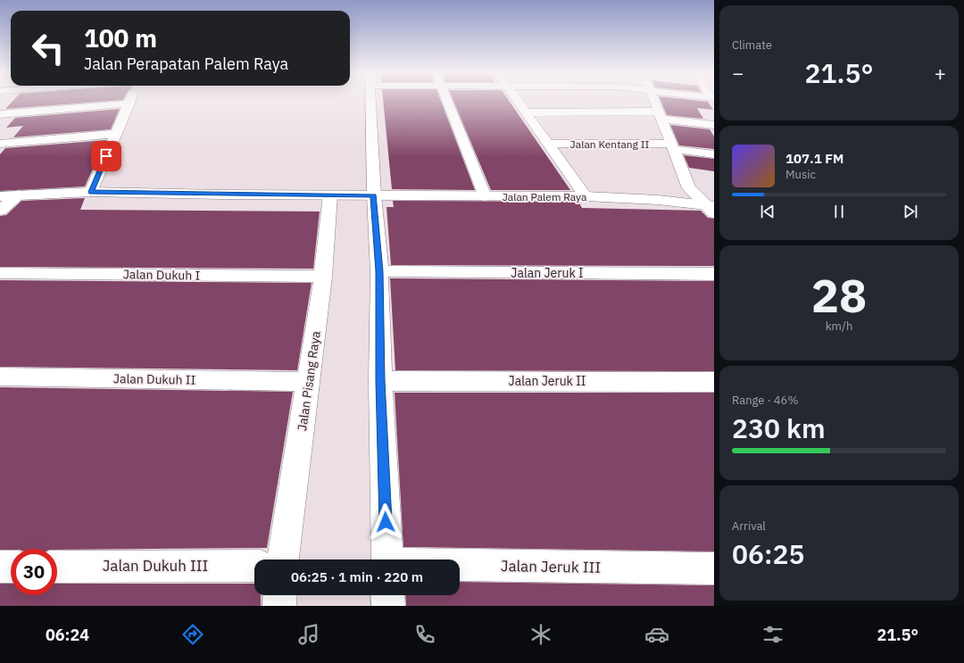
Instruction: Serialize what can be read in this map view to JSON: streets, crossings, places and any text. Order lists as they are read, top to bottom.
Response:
{
  "streets": {
    "street": [
      "Jalan Kentang II",
      "Jalan Palem Raya",
      "Jalan Jeruk I",
      "Jalan Dukuh I",
      "Jalan Dukuh II",
      "Jalan Pisang Raya",
      "Jalan Jeruk II",
      "Jalan Dukuh III",
      "Jalan Jeruk III"
    ]
  },
  "crossings": [
    ["Jalan Palem Raya", "Jalan Pisang Raya"],
    ["Jalan Dukuh I", "Jalan Pisang Raya"],
    ["Jalan Dukuh II", "Jalan Pisang Raya"]
  ],
  "page": {
    "tile": [
      "Climate",
      ["28", "km/h"],
      ["Range · 46%", "230 km"],
      ["Arrival", "06:25"]
    ],
    "turn": ["100 m", "Jalan Perapatan Palem Raya"],
    "heat": ["−", "21.5°", "+"],
    "song": ["107.1 FM", "Music"],
    "limit": "30",
    "trip": "06:25 · 1 min · 220 m",
    "tabs": ["06:24", "21.5°"]
  }
}
